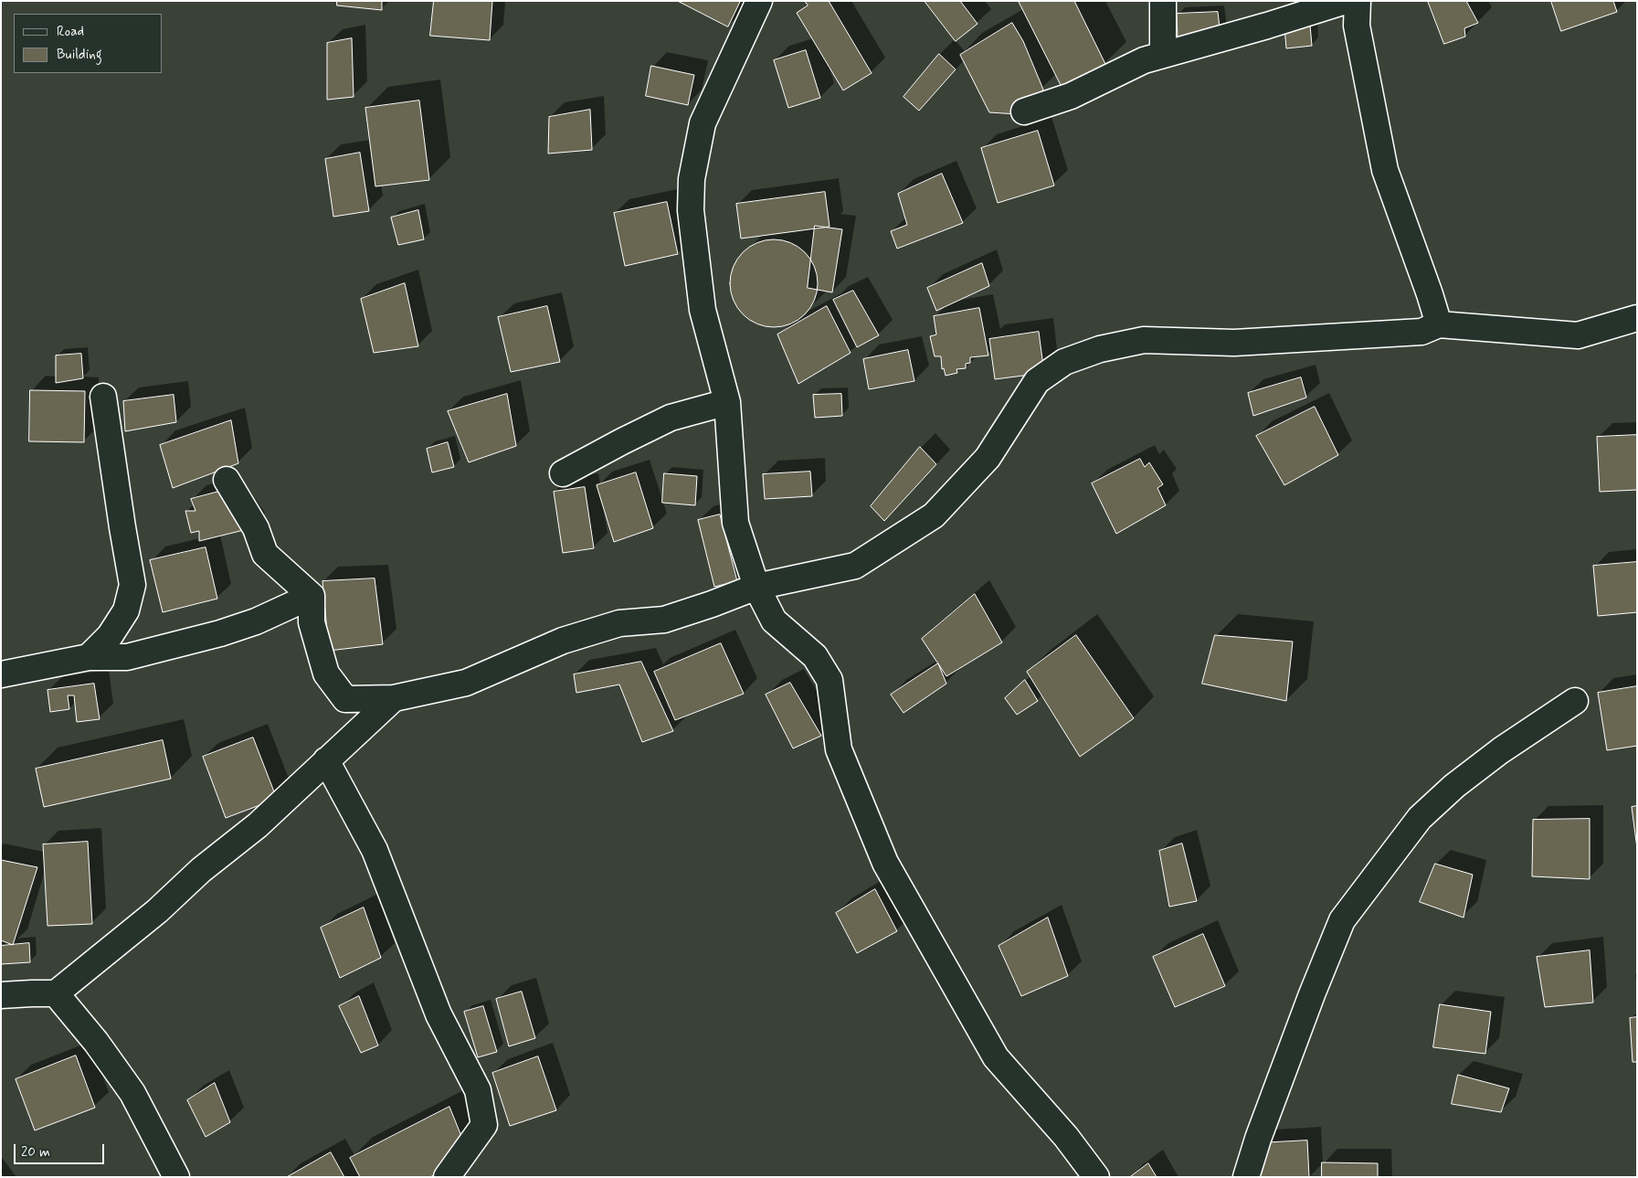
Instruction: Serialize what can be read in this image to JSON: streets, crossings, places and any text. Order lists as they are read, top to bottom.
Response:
{
  "legend": ["Road", "Building"],
  "scale_bar": "20 m"
}
